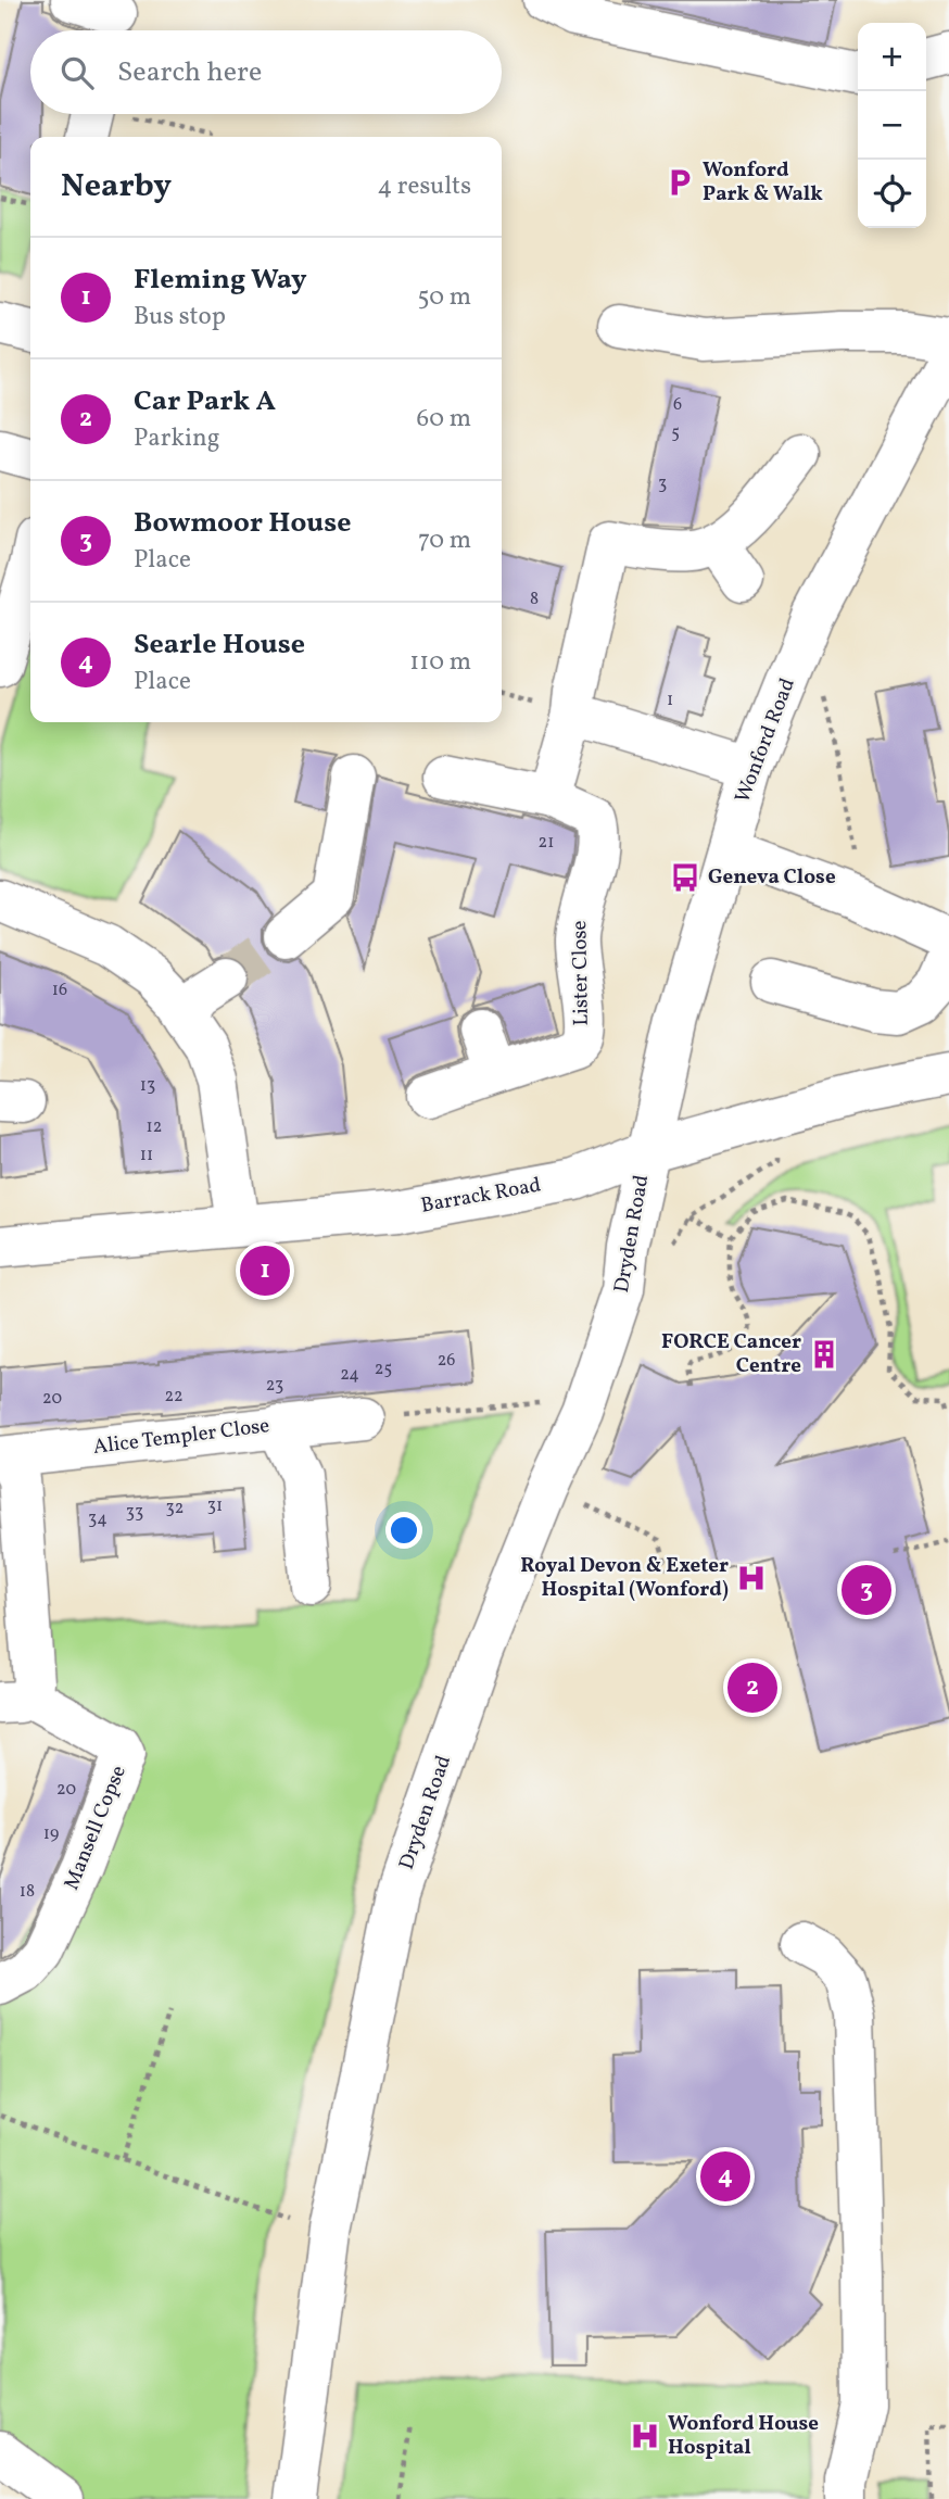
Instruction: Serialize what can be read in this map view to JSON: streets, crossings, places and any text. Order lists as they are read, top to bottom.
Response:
{
  "streets": {
    "street": [
      "Wonford Road",
      "Lister Close",
      "Barrack Road",
      "Dryden Road",
      "Alice Templer Close",
      "Mansell Copse"
    ]
  },
  "crossings": [
    ["Wonford Road", "Barrack Road"],
    ["Wonford Road", "Dryden Road"],
    ["Barrack Road", "Dryden Road"]
  ],
  "places": {
    "parking": ["Wonford Park & Walk"],
    "bus stop": ["Geneva Close"],
    "building": ["FORCE Cancer Centre"],
    "hospital": ["Royal Devon & Exeter Hospital (Wonford)", "Wonford House Hospital"]
  },
  "house_numbers": [
    "6",
    "5",
    "3",
    "8",
    "1",
    "21",
    "16",
    "13",
    "12",
    "11",
    "26",
    "25",
    "24",
    "23",
    "22",
    "20",
    "31",
    "32",
    "33",
    "34",
    "20",
    "19",
    "18"
  ],
  "page": {
    "map_buttons": ["+", "−"],
    "search": "Search here",
    "heading": ["Nearby", "4 results"],
    "list": [
      {
        "mark": "1",
        "name": "Fleming Way",
        "note": "Bus stop",
        "value": "50 m"
      },
      {
        "mark": "2",
        "name": "Car Park A",
        "note": "Parking",
        "value": "60 m"
      },
      {
        "mark": "3",
        "name": "Bowmoor House",
        "note": "Place",
        "value": "70 m"
      },
      {
        "mark": "4",
        "name": "Searle House",
        "note": "Place",
        "value": "110 m"
      }
    ],
    "pins": [
      "1",
      "3",
      "2",
      "4"
    ]
  }
}
